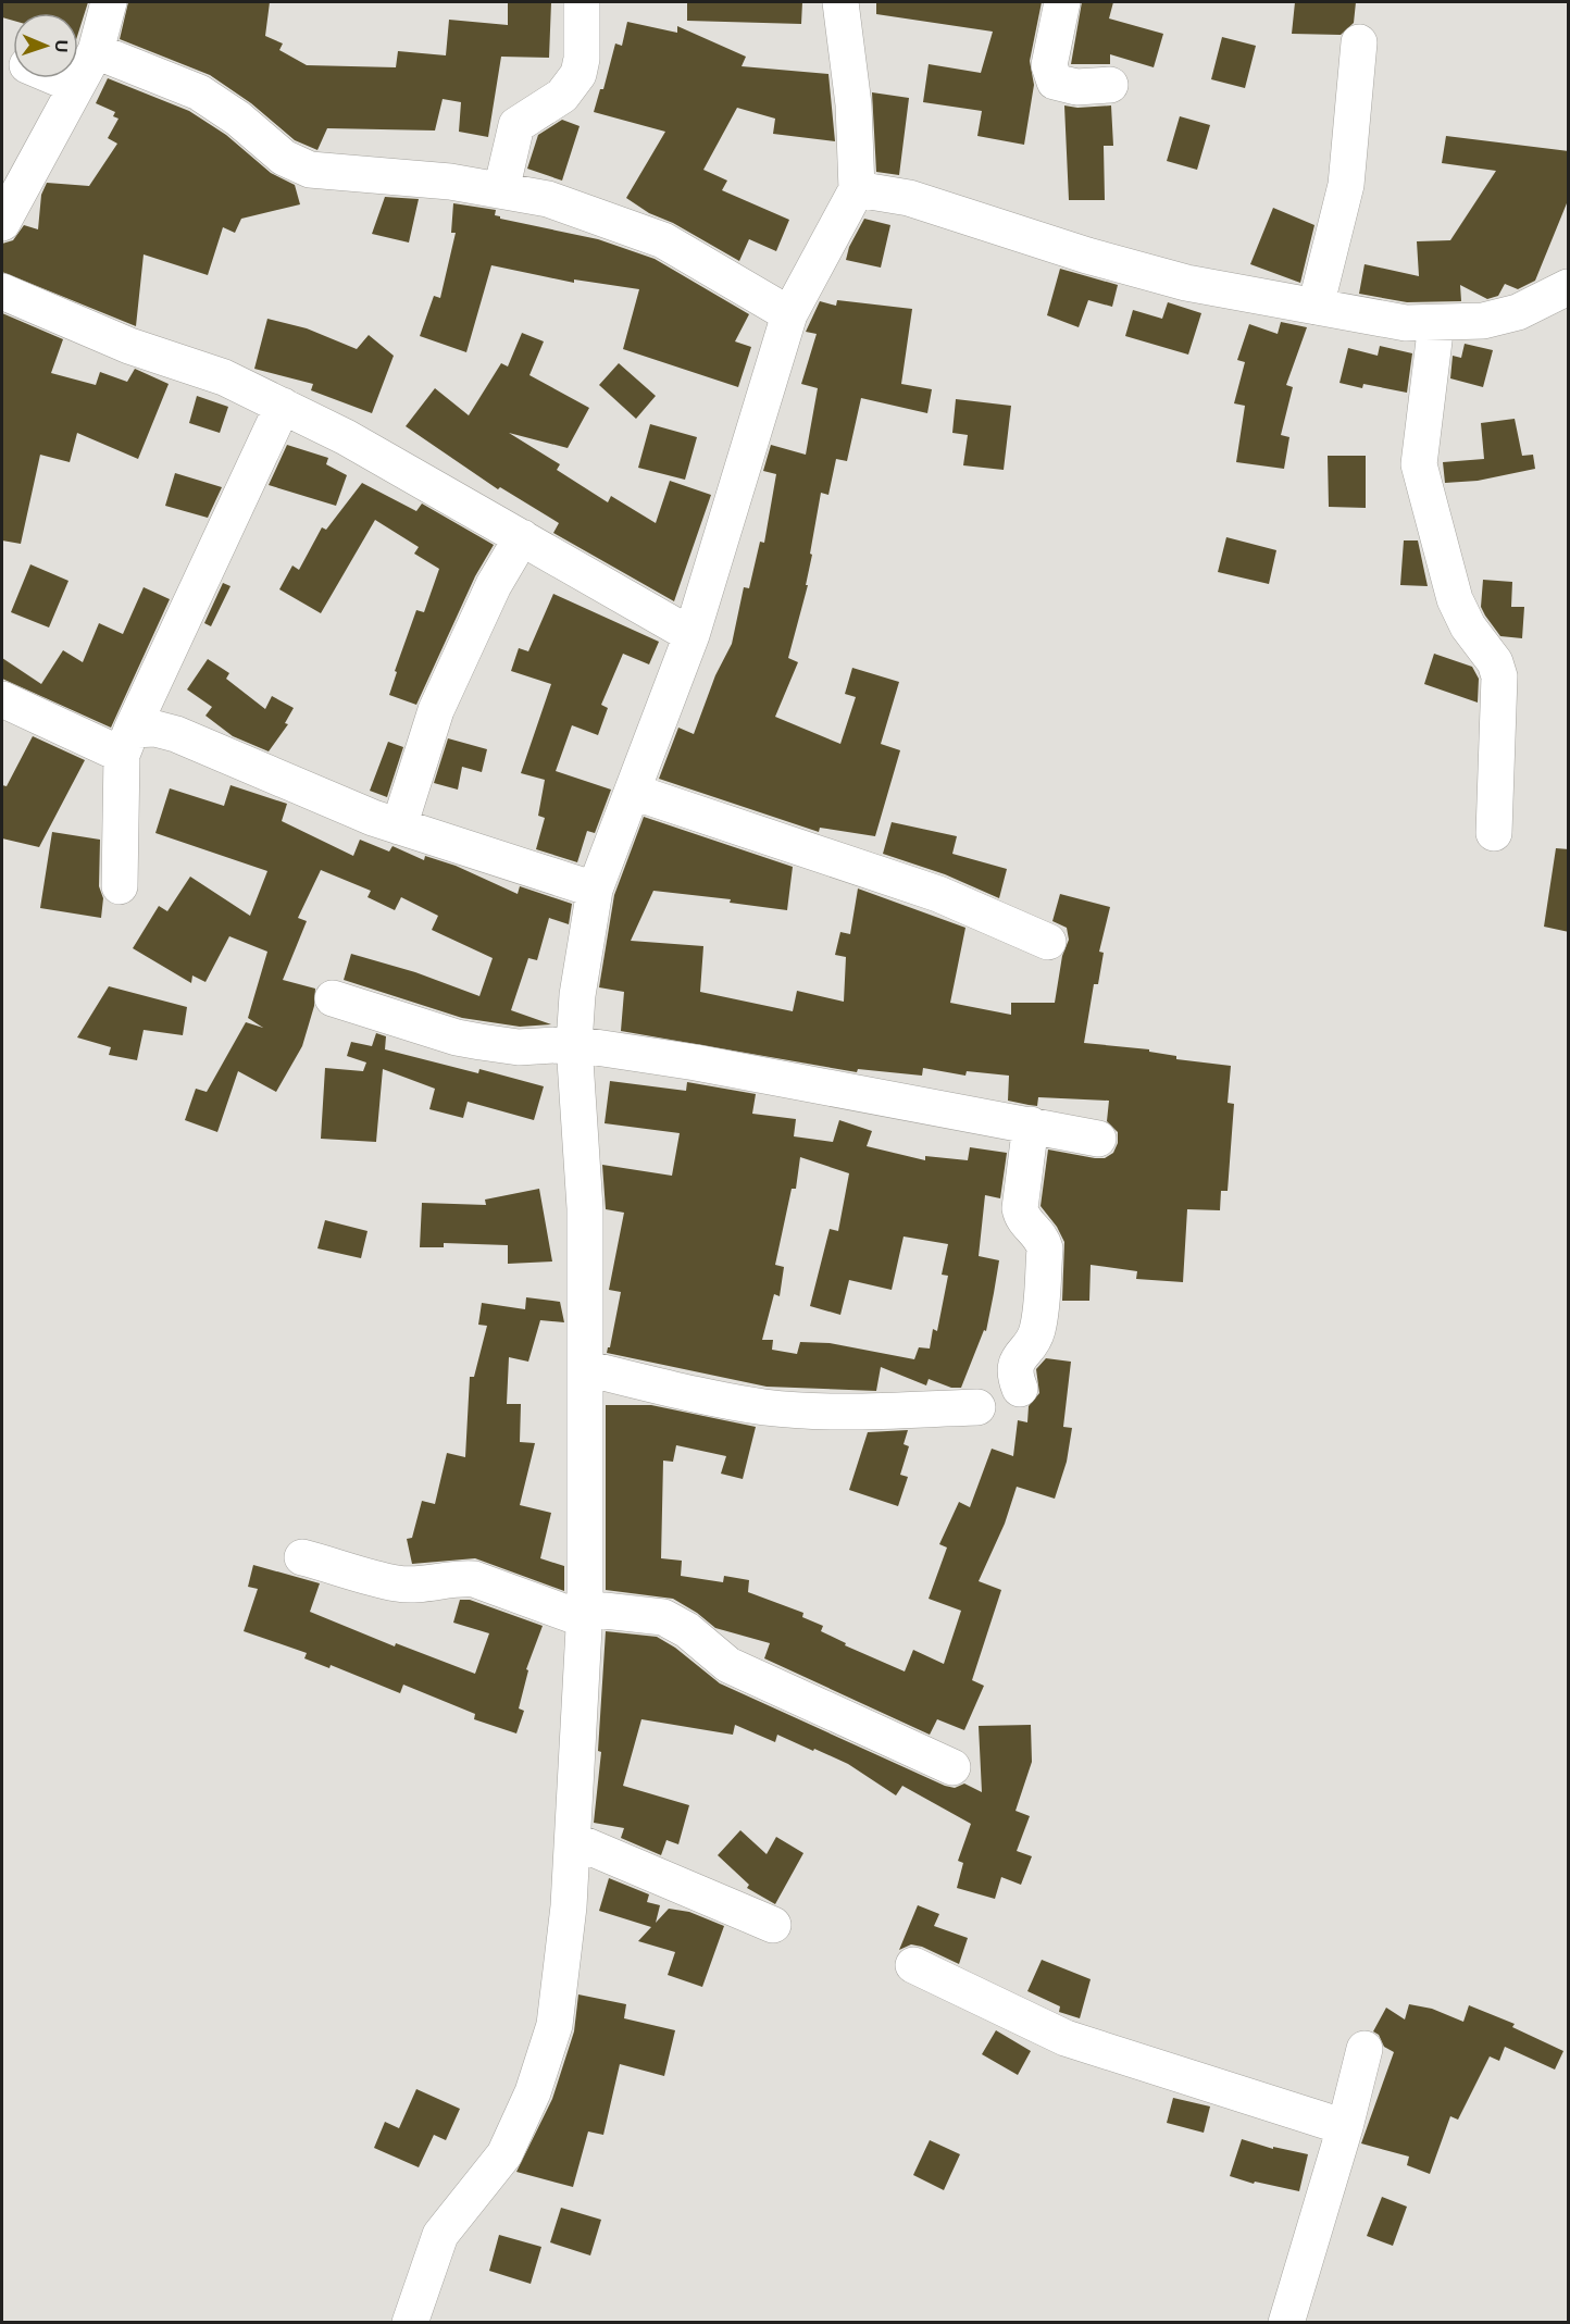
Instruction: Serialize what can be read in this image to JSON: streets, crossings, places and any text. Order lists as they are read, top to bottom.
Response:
{
  "north": "right"
}
